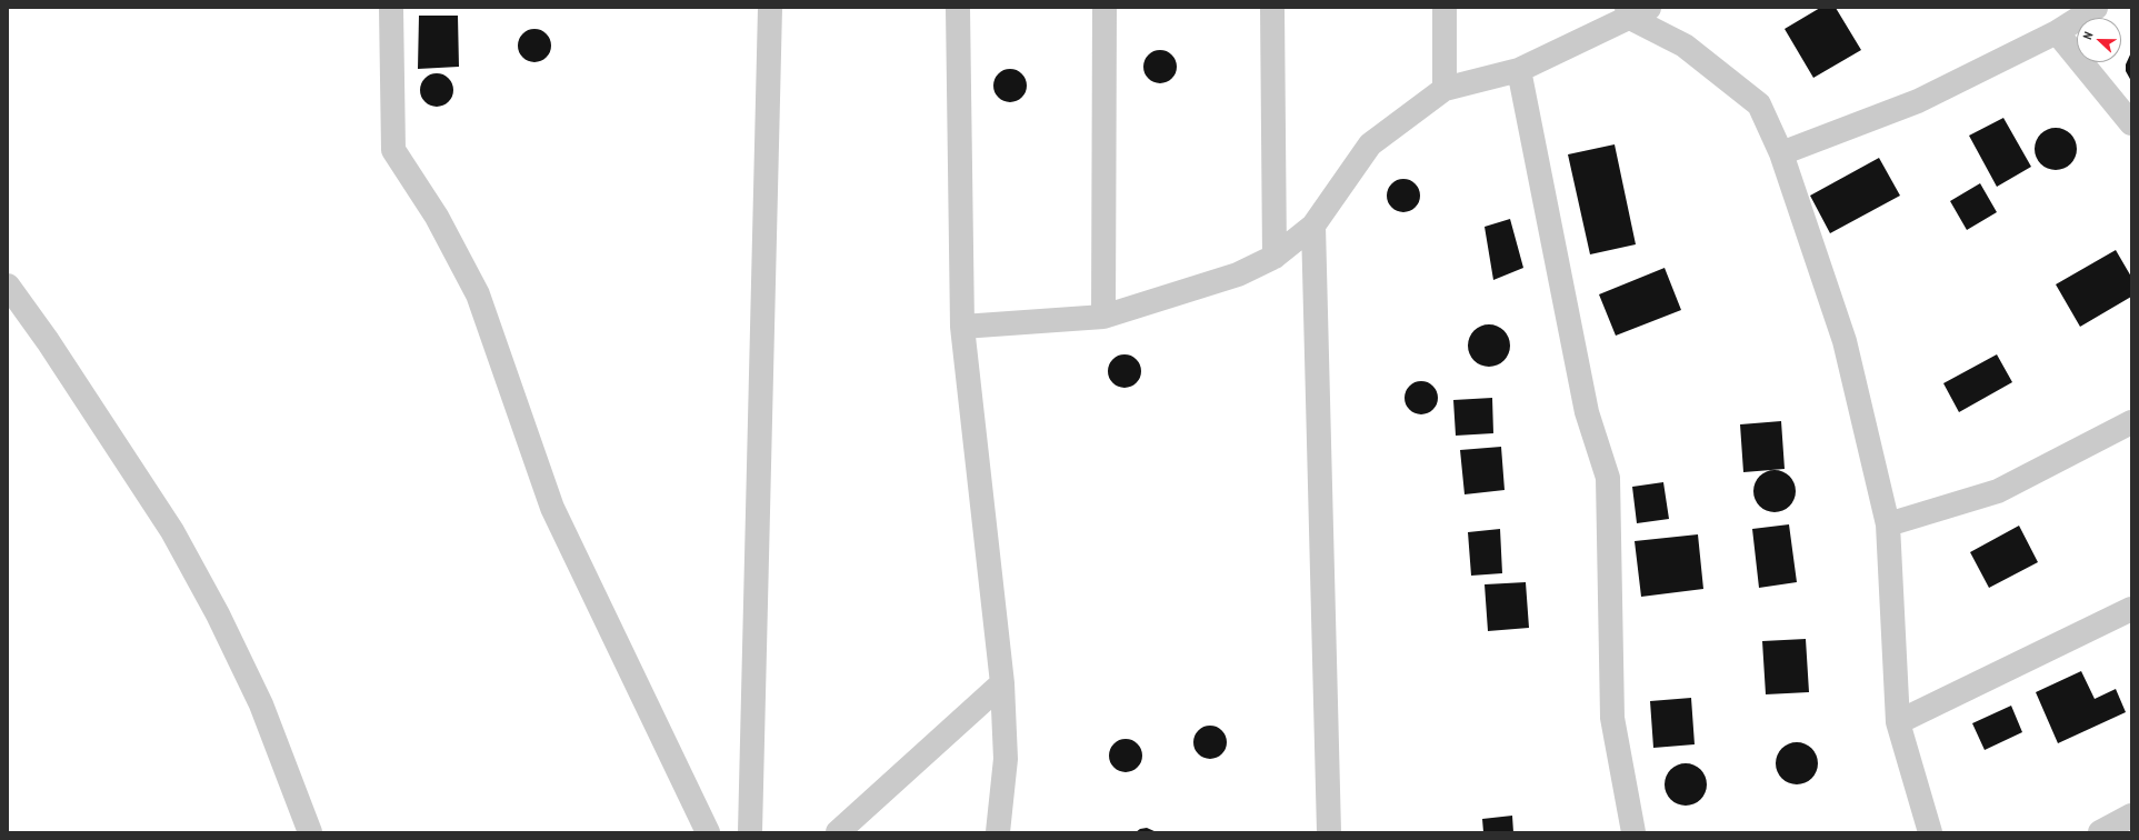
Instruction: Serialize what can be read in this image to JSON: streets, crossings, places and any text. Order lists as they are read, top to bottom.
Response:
{
  "north": "left"
}
